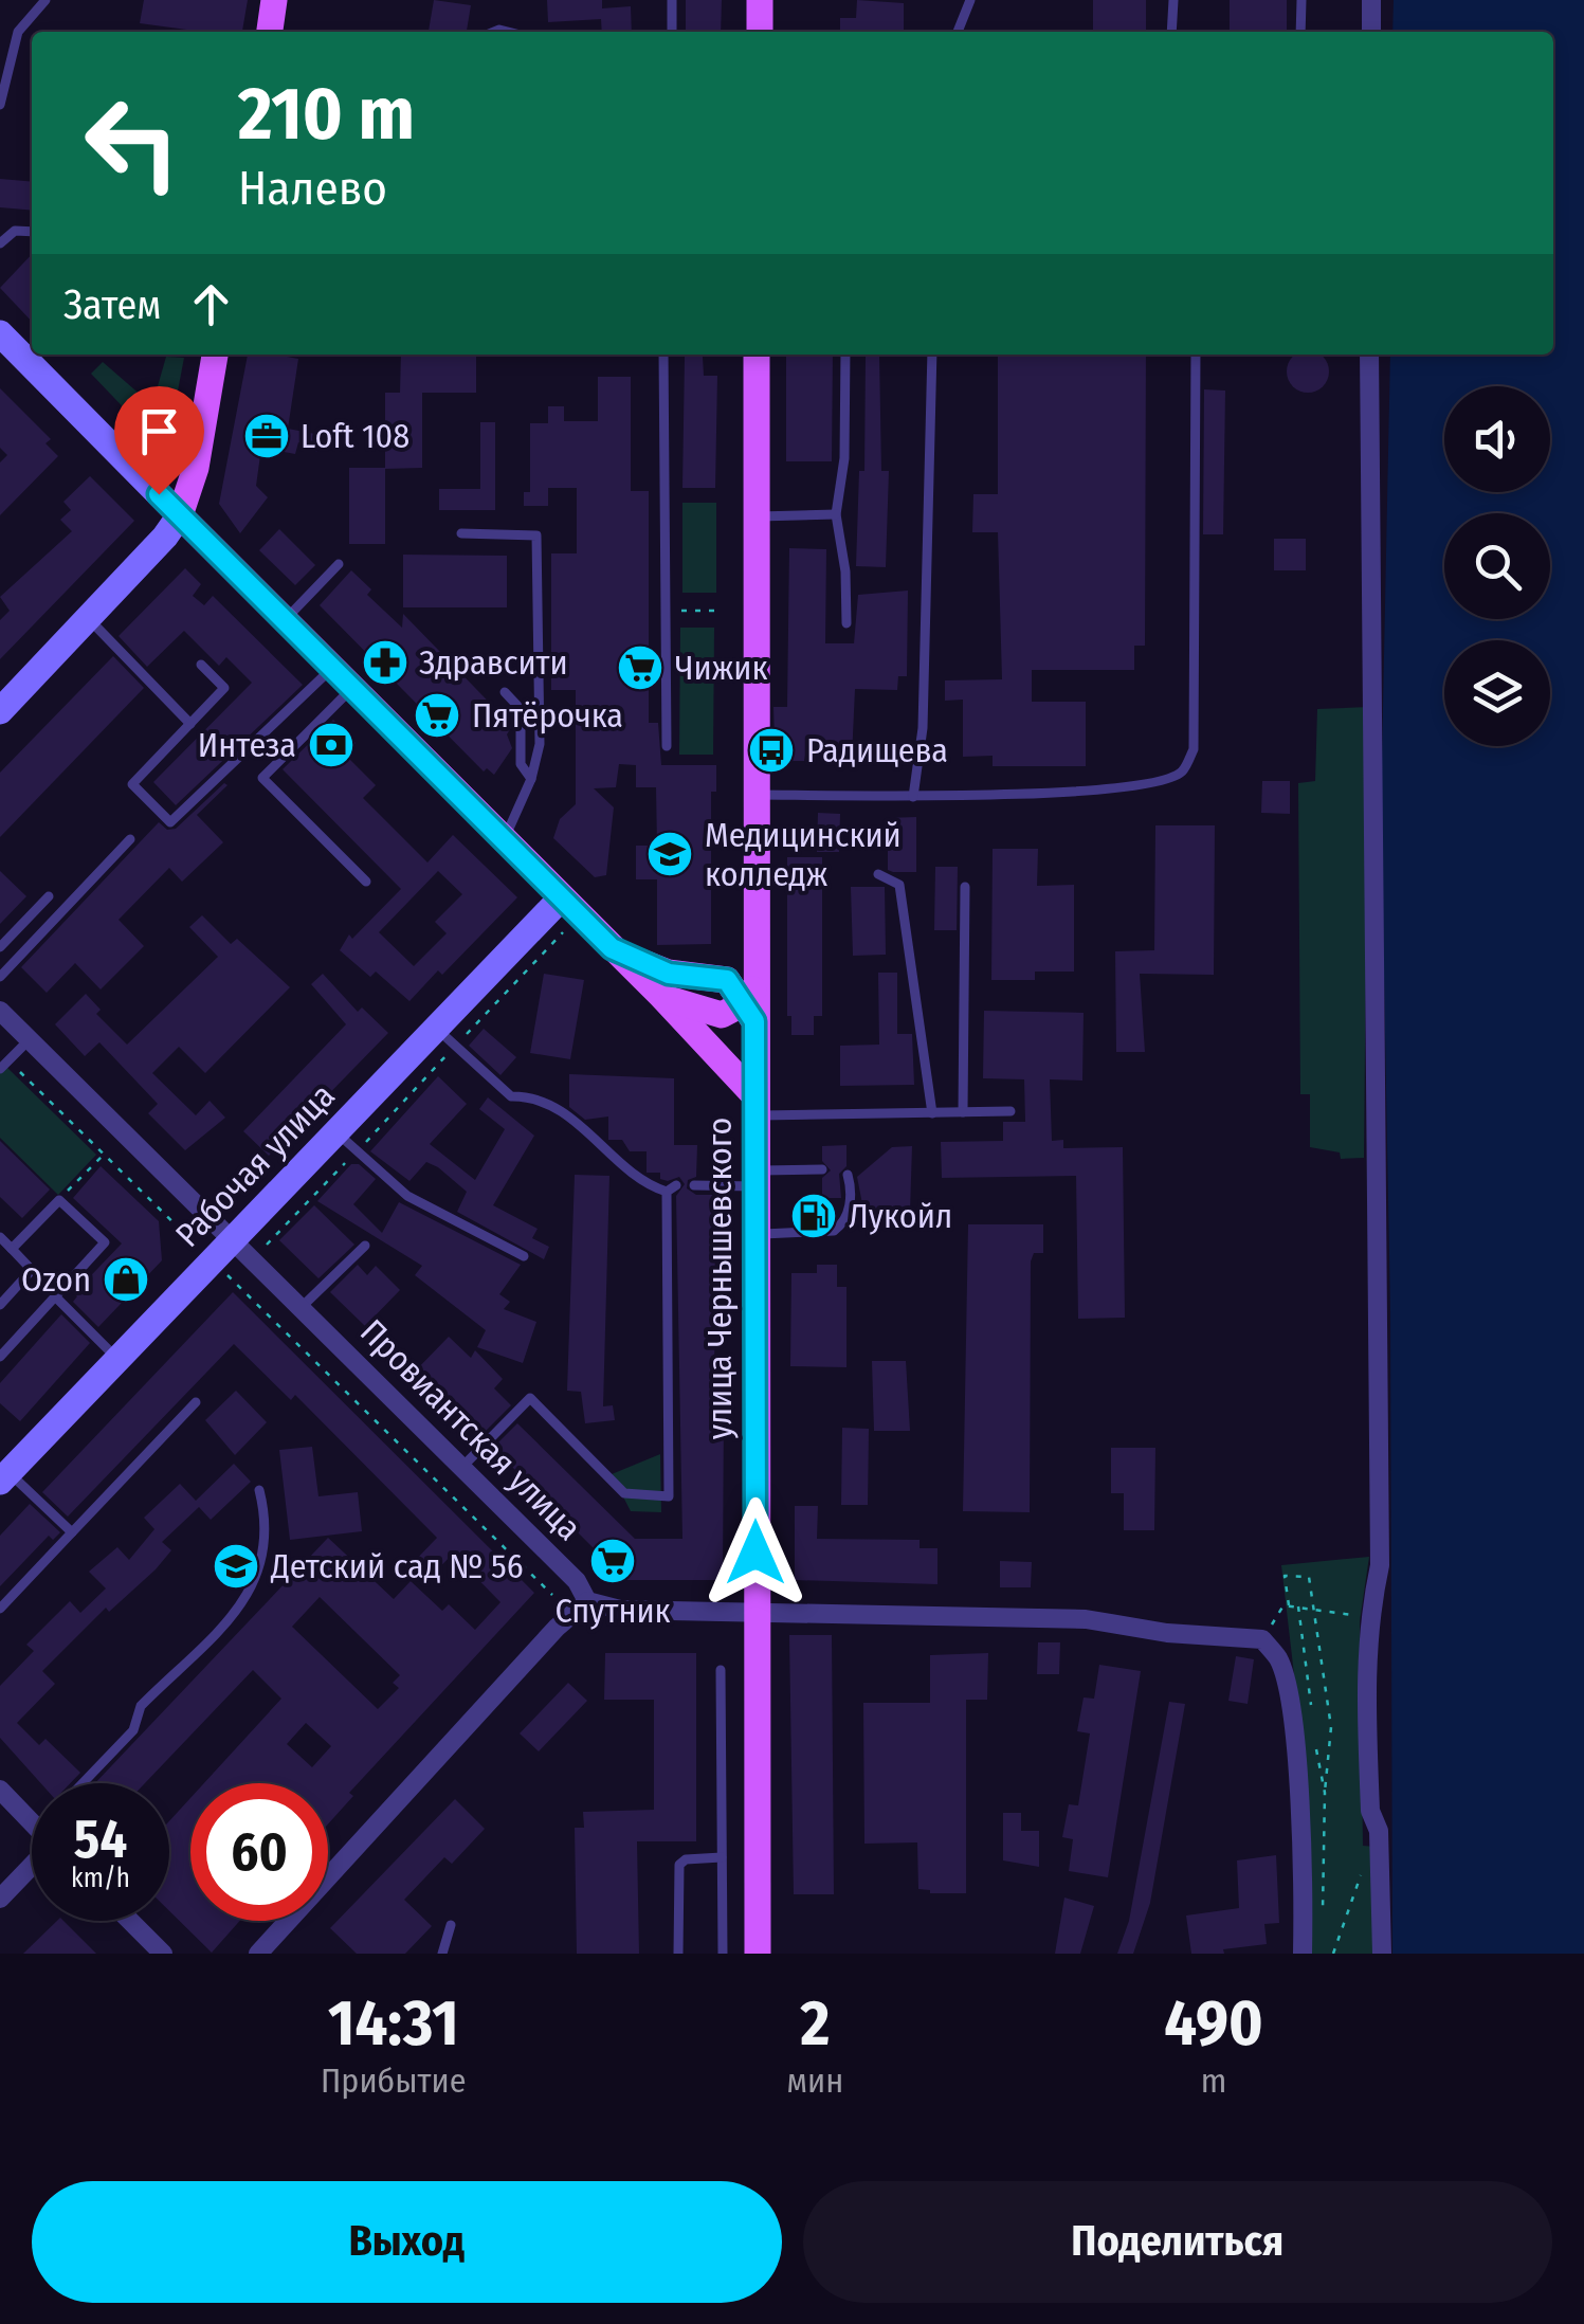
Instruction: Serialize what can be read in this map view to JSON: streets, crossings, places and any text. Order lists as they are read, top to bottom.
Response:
{
  "streets": {
    "main road": ["улица Чернышевского"],
    "street": ["Рабочая улица", "Провиантская улица"]
  },
  "crossings": [
    ["Рабочая улица", "Провиантская улица"]
  ],
  "places": {
    "office": ["Loft 108"],
    "pharmacy": ["Здравсити"],
    "supermarket": ["Чижик", "Пятёрочка", "Спутник"],
    "bank": ["Интеза"],
    "bus stop": ["Радищева"],
    "school or university": ["Медицинский колледж", "Детский сад № 56"],
    "fuel station": ["Лукойл"],
    "shop": ["Ozon"]
  },
  "page": {
    "turn": ["210 m", "Налево"],
    "then": "Затем",
    "speed": "54 km/h",
    "limit": "60",
    "eta": [
      "14:31",
      "Прибытие",
      "2",
      "мин",
      "490",
      "m"
    ],
    "buttons": ["Выход", "Поделиться"]
  }
}
